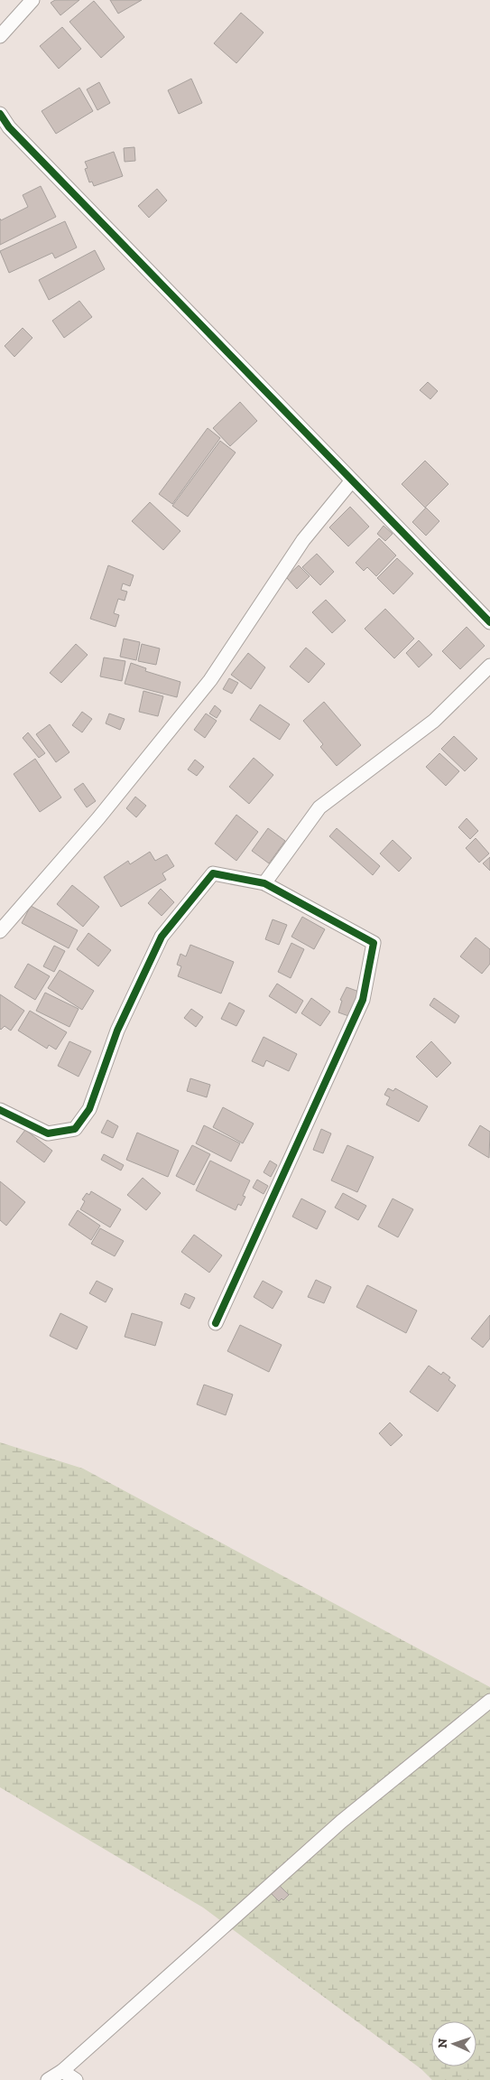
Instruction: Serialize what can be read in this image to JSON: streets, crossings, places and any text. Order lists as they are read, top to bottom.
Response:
{
  "north": "left"
}
